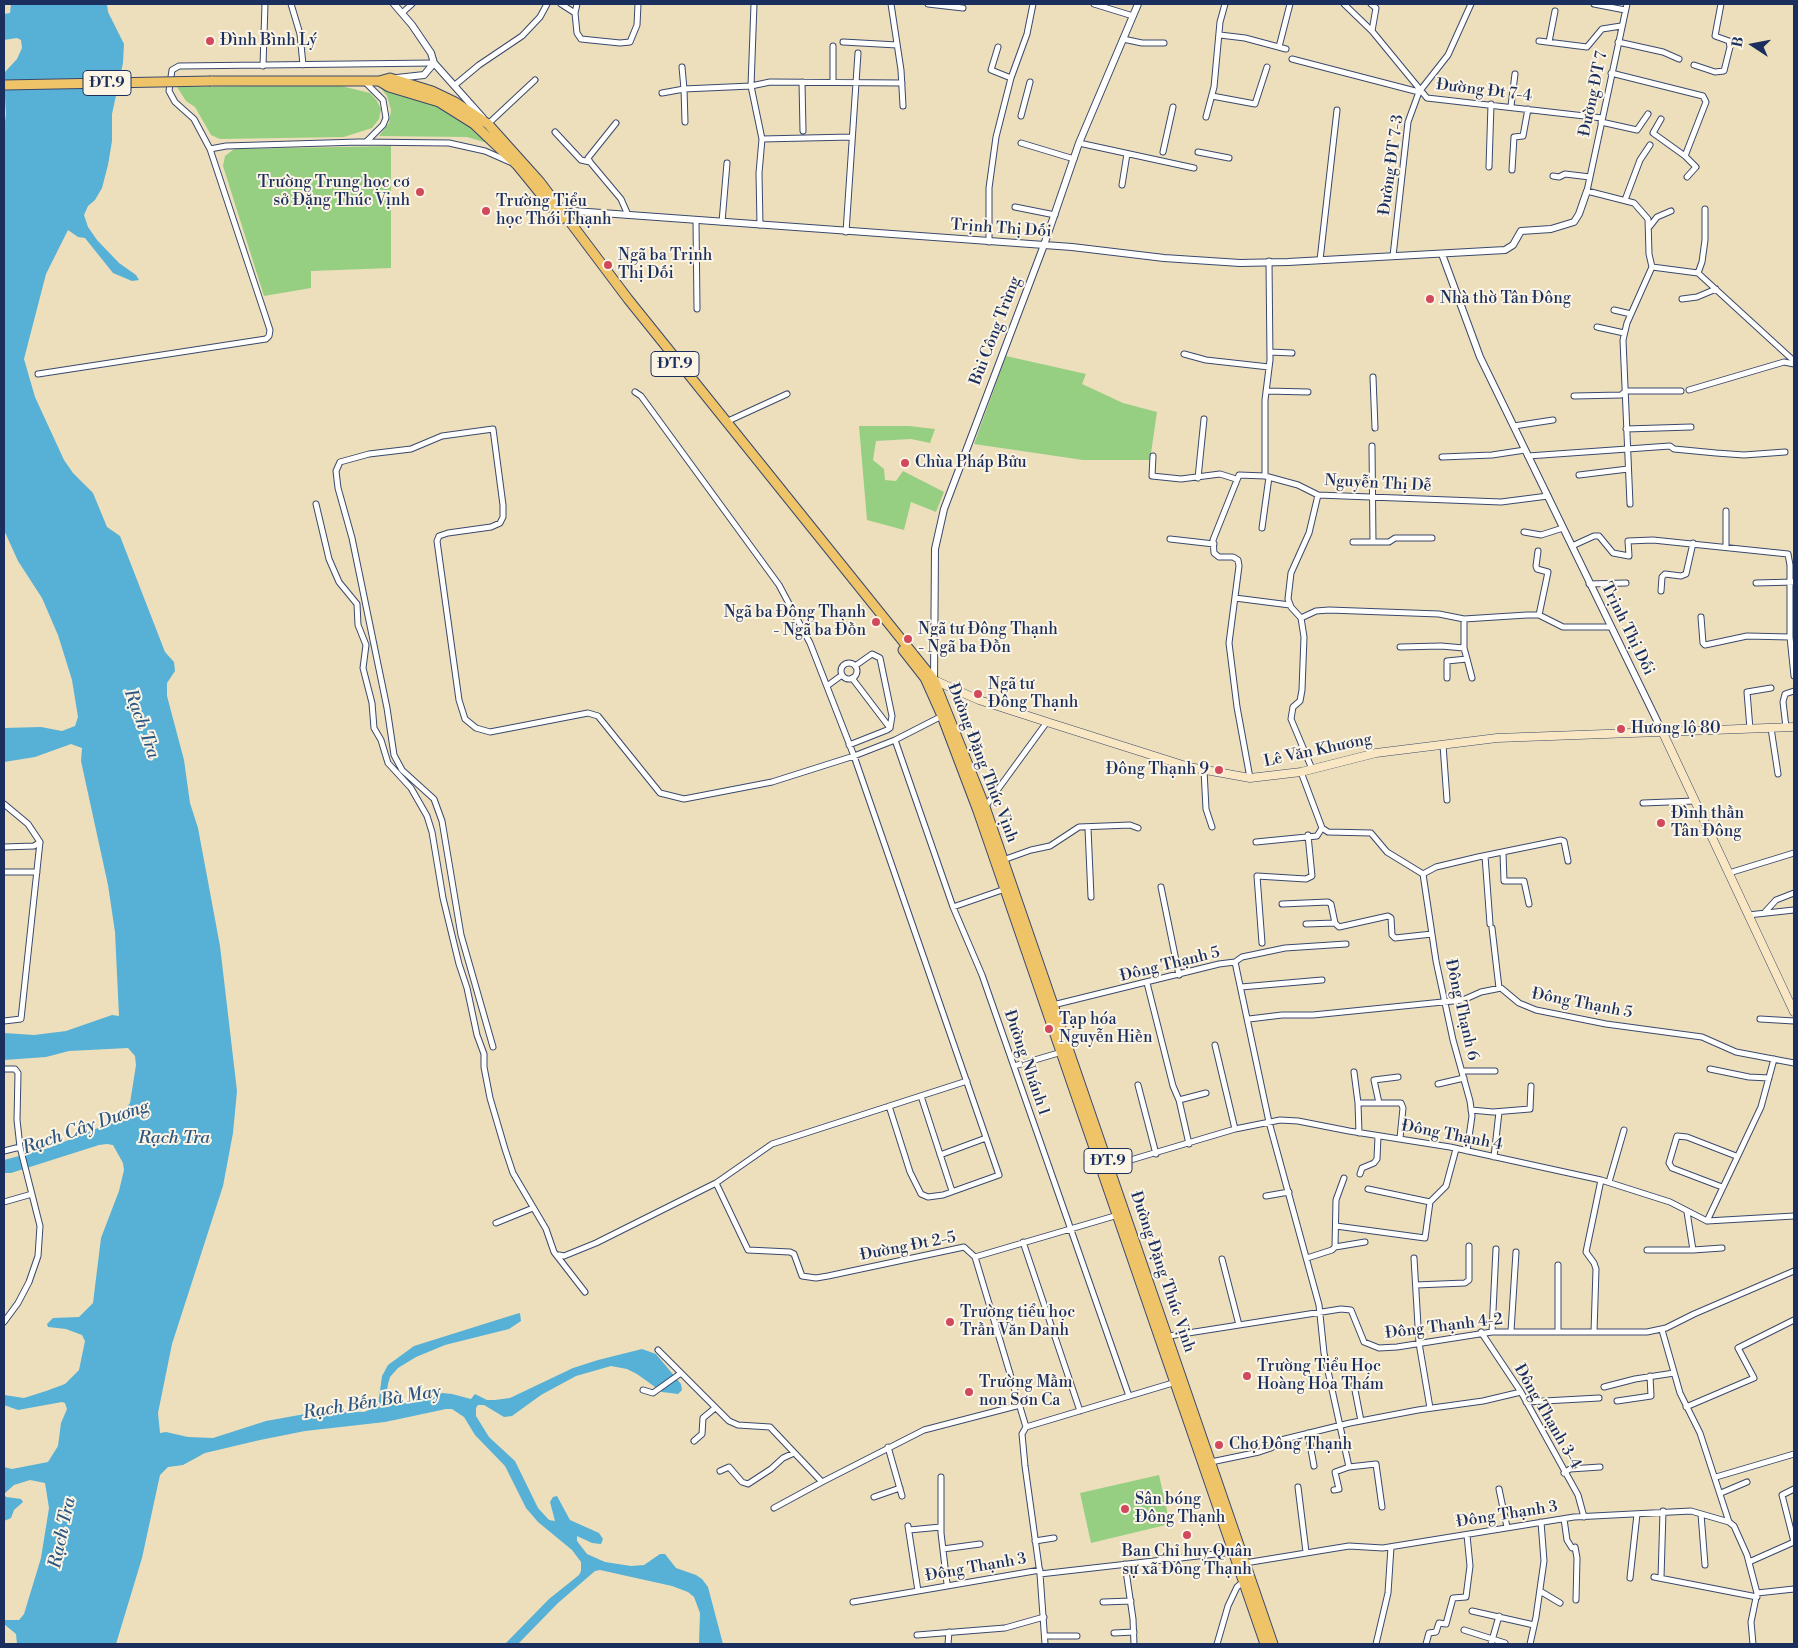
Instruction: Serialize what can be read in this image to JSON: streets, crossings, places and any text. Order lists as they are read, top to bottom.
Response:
{
  "streets": {
    "main road": [
      "ĐT.9",
      "Trịnh Thị Dối",
      "Lê Văn Khương",
      "Đường Đặng Thúc Vịnh"
    ],
    "street": [
      "Đường Đt 7-4",
      "Đường ĐT 7",
      "Đường ĐT 7-3",
      "Bùi Công Trừng",
      "Nguyễn Thị Dễ",
      "Đông Thạnh 5",
      "Đông Thạnh 6",
      "Đường Nhánh 1",
      "Đông Thạnh 4",
      "Đường Đt 2-5",
      "Đông Thạnh 4-2",
      "Đông Thạnh 3-4",
      "Đông Thạnh 3"
    ]
  },
  "crossings": [
    ["Đường Đt 7-4", "Đường ĐT 7"],
    ["Đường Đt 7-4", "Đường ĐT 7-3"],
    ["Đường ĐT 7", "Trịnh Thị Dối"],
    ["Đường ĐT 7-3", "Trịnh Thị Dối"],
    ["Trịnh Thị Dối", "Bùi Công Trừng"],
    ["Trịnh Thị Dối", "Nguyễn Thị Dễ"],
    ["Trịnh Thị Dối", "Lê Văn Khương"],
    ["Trịnh Thị Dối", "Đường Đặng Thúc Vịnh"],
    ["Bùi Công Trừng", "Lê Văn Khương"],
    ["Bùi Công Trừng", "Đường Đặng Thúc Vịnh"],
    ["Lê Văn Khương", "Đường Đặng Thúc Vịnh"],
    ["Đường Đặng Thúc Vịnh", "Đông Thạnh 5"],
    ["Đường Đặng Thúc Vịnh", "Đông Thạnh 4"],
    ["Đường Đặng Thúc Vịnh", "Đông Thạnh 4-2"],
    ["Đường Đặng Thúc Vịnh", "Đông Thạnh 3"],
    ["Đông Thạnh 5", "Đông Thạnh 4"],
    ["Đông Thạnh 5", "Đông Thạnh 4-2"],
    ["Đông Thạnh 6", "Đông Thạnh 4"],
    ["Đường Đt 2-5", "Đông Thạnh 3"],
    ["Đông Thạnh 4-2", "Đông Thạnh 3-4"],
    ["Đông Thạnh 3-4", "Đông Thạnh 3"]
  ],
  "water": ["Rạch Tra", "Rạch Cây Dương", "Rạch Bến Bà May"],
  "places": [
    "Đình Bình Lý",
    "Trường Trung học cơ sở Đặng Thúc Vịnh",
    "Trường Tiểu học Thới Thạnh",
    "Ngã ba Trịnh Thị Dối",
    "Nhà thờ Tân Đông",
    "Chùa Pháp Bửu",
    "Ngã ba Đông Thạnh - Ngã ba Đồn",
    "Ngã tư Đông Thạnh - Ngã ba Đồn",
    "Ngã tư Đông Thạnh",
    "Hương lộ 80",
    "Đông Thạnh 9",
    "Đình thần Tân Đông",
    "Tạp hóa Nguyễn Hiền",
    "Trường tiểu học Trần Văn Danh",
    "Trường Tiểu Học Hoàng Hoa Thám",
    "Trường Mầm non Sơn Ca",
    "Chợ Đông Thạnh",
    "Sân bóng Đông Thạnh",
    "Ban Chỉ huy Quân sự xã Đông Thạnh"
  ],
  "north": "left"
}
